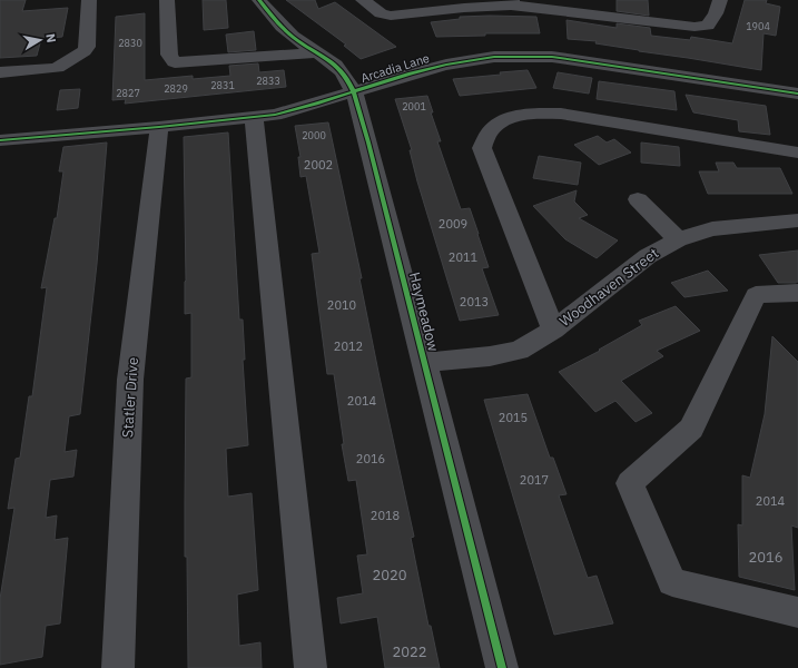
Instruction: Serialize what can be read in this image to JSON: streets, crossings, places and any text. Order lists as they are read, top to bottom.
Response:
{
  "streets": {
    "street": [
      "Arcadia Lane",
      "Woodhaven Street",
      "Haymeadow",
      "Statler Drive"
    ]
  },
  "crossings": [
    ["Arcadia Lane", "Haymeadow"],
    ["Arcadia Lane", "Statler Drive"],
    ["Woodhaven Street", "Haymeadow"]
  ],
  "house_numbers": [
    "1904",
    "2830",
    "2833",
    "2831",
    "2829",
    "2827",
    "2001",
    "2000",
    "2002",
    "2009",
    "2011",
    "2013",
    "2010",
    "2012",
    "2014",
    "2015",
    "2016",
    "2017",
    "2014",
    "2018",
    "2016",
    "2020",
    "2022"
  ],
  "north": "right"
}
